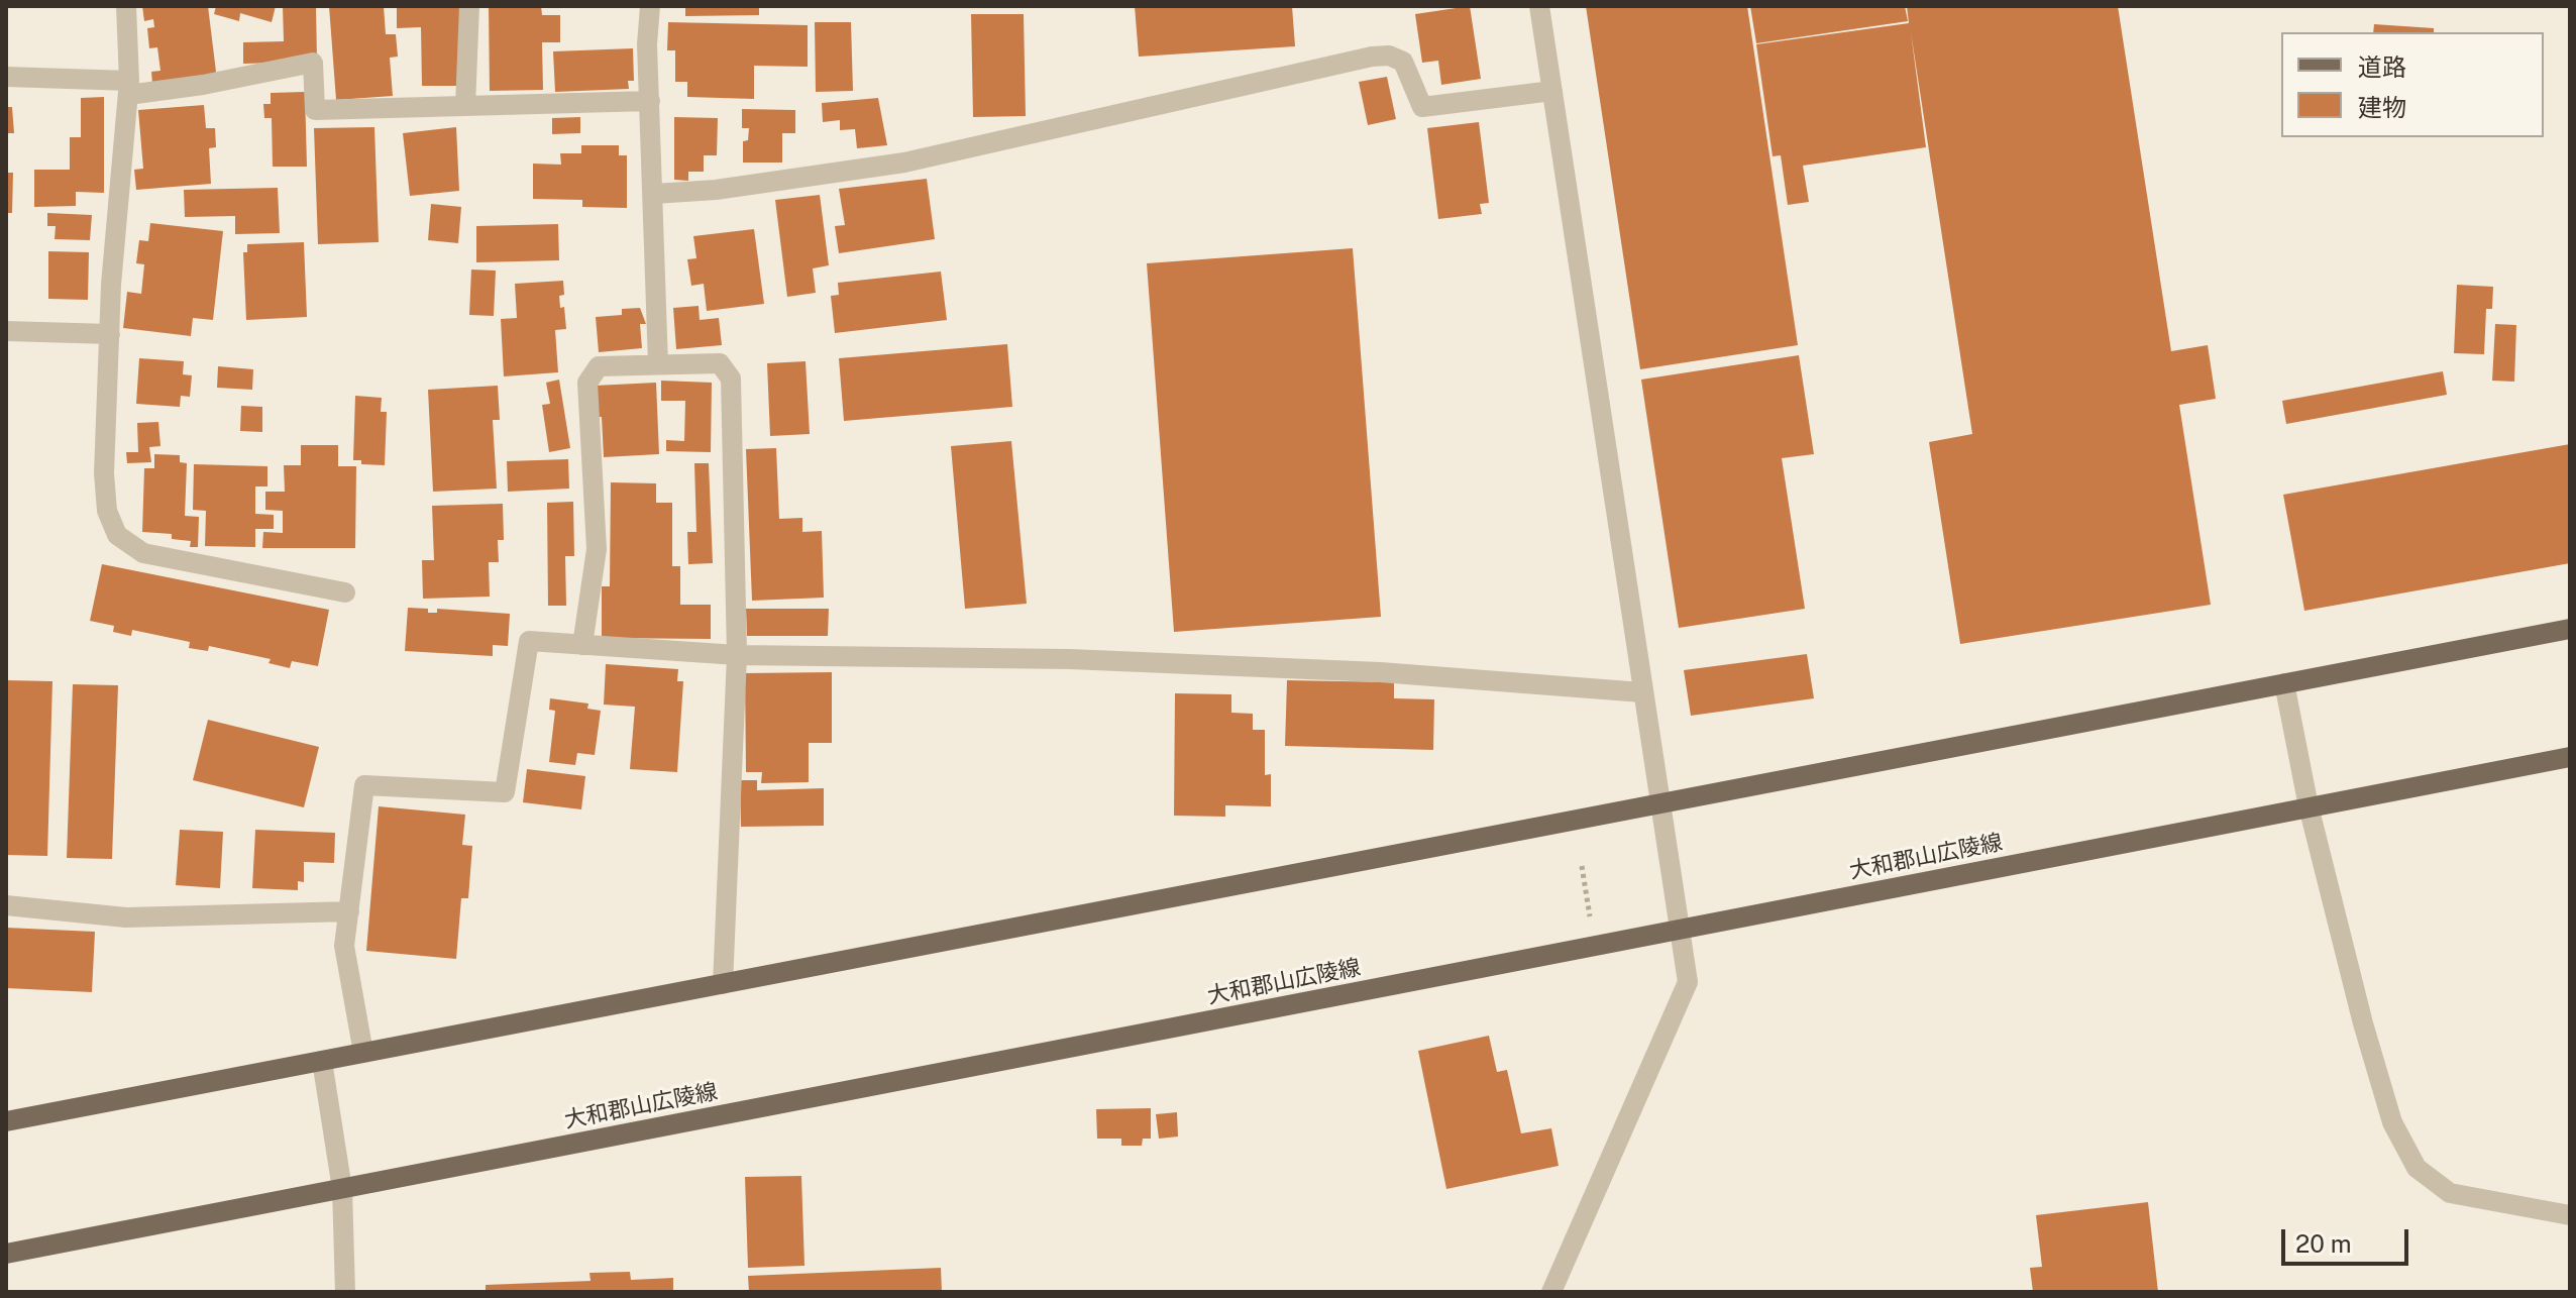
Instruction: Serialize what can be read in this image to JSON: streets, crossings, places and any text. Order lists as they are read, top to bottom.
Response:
{
  "streets": {
    "main road": ["大和郡山広陵線"]
  },
  "legend": ["道路", "建物"],
  "scale_bar": "20 m"
}
